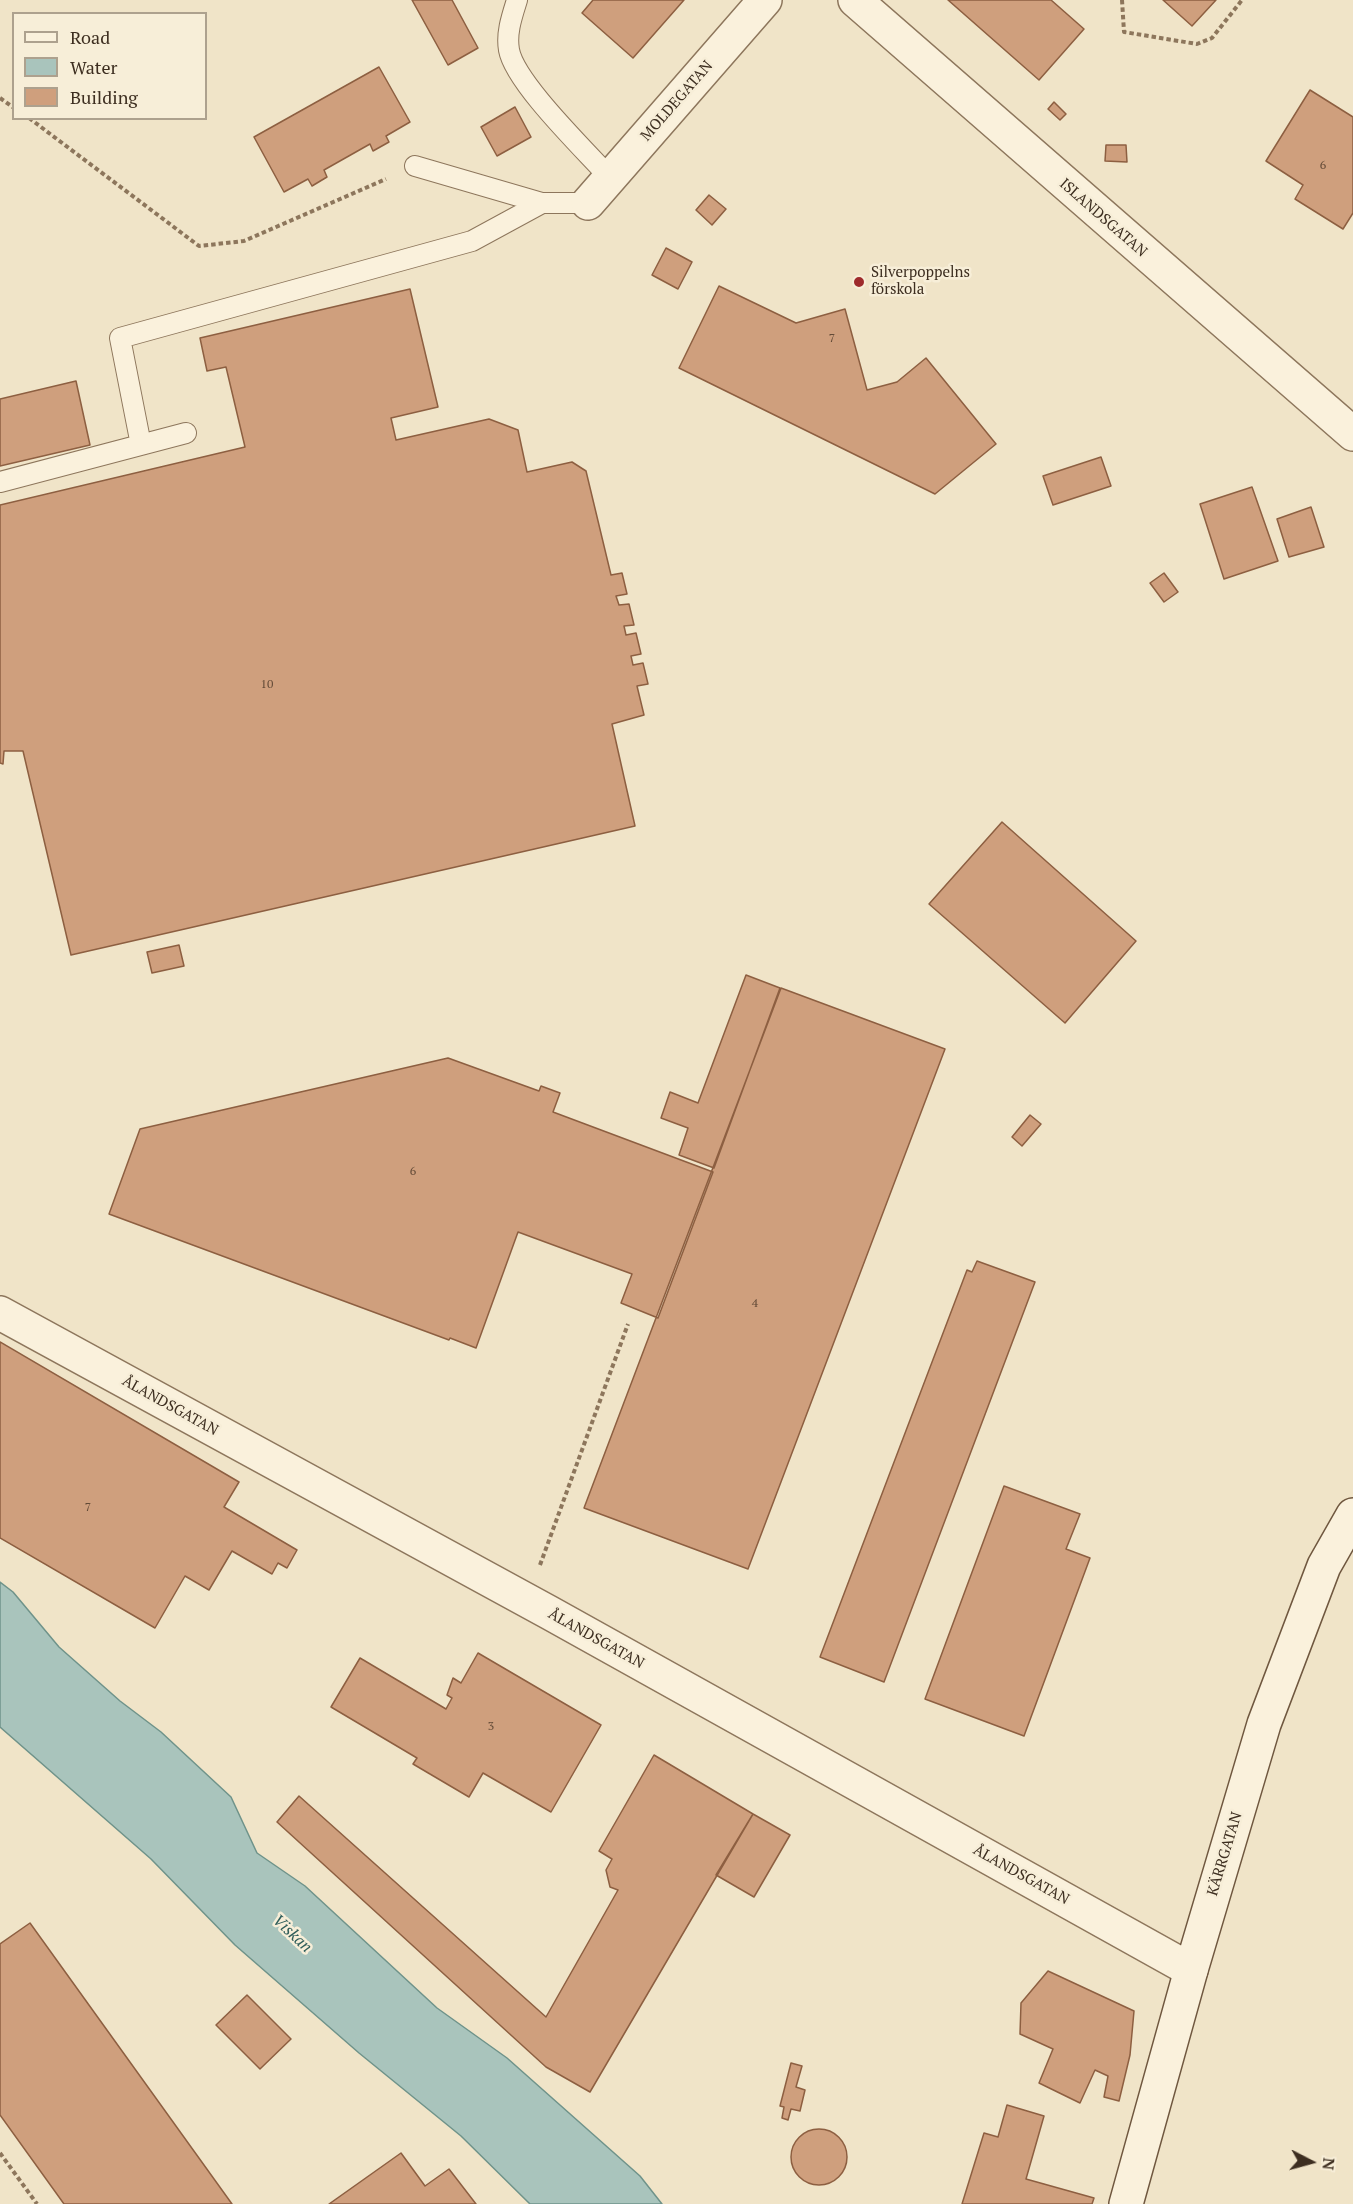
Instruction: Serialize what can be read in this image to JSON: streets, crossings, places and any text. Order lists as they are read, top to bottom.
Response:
{
  "streets": {
    "street": [
      "MOLDEGATAN",
      "ISLANDSGATAN",
      "ÅLANDSGATAN",
      "KÄRRGATAN"
    ]
  },
  "crossings": [
    ["ÅLANDSGATAN", "KÄRRGATAN"]
  ],
  "water": ["Viskan"],
  "places": ["Silverpoppelns förskola"],
  "house_numbers": [
    "6",
    "7",
    "10",
    "6",
    "4",
    "7",
    "3"
  ],
  "legend": ["Road", "Water", "Building"],
  "north": "right"
}
